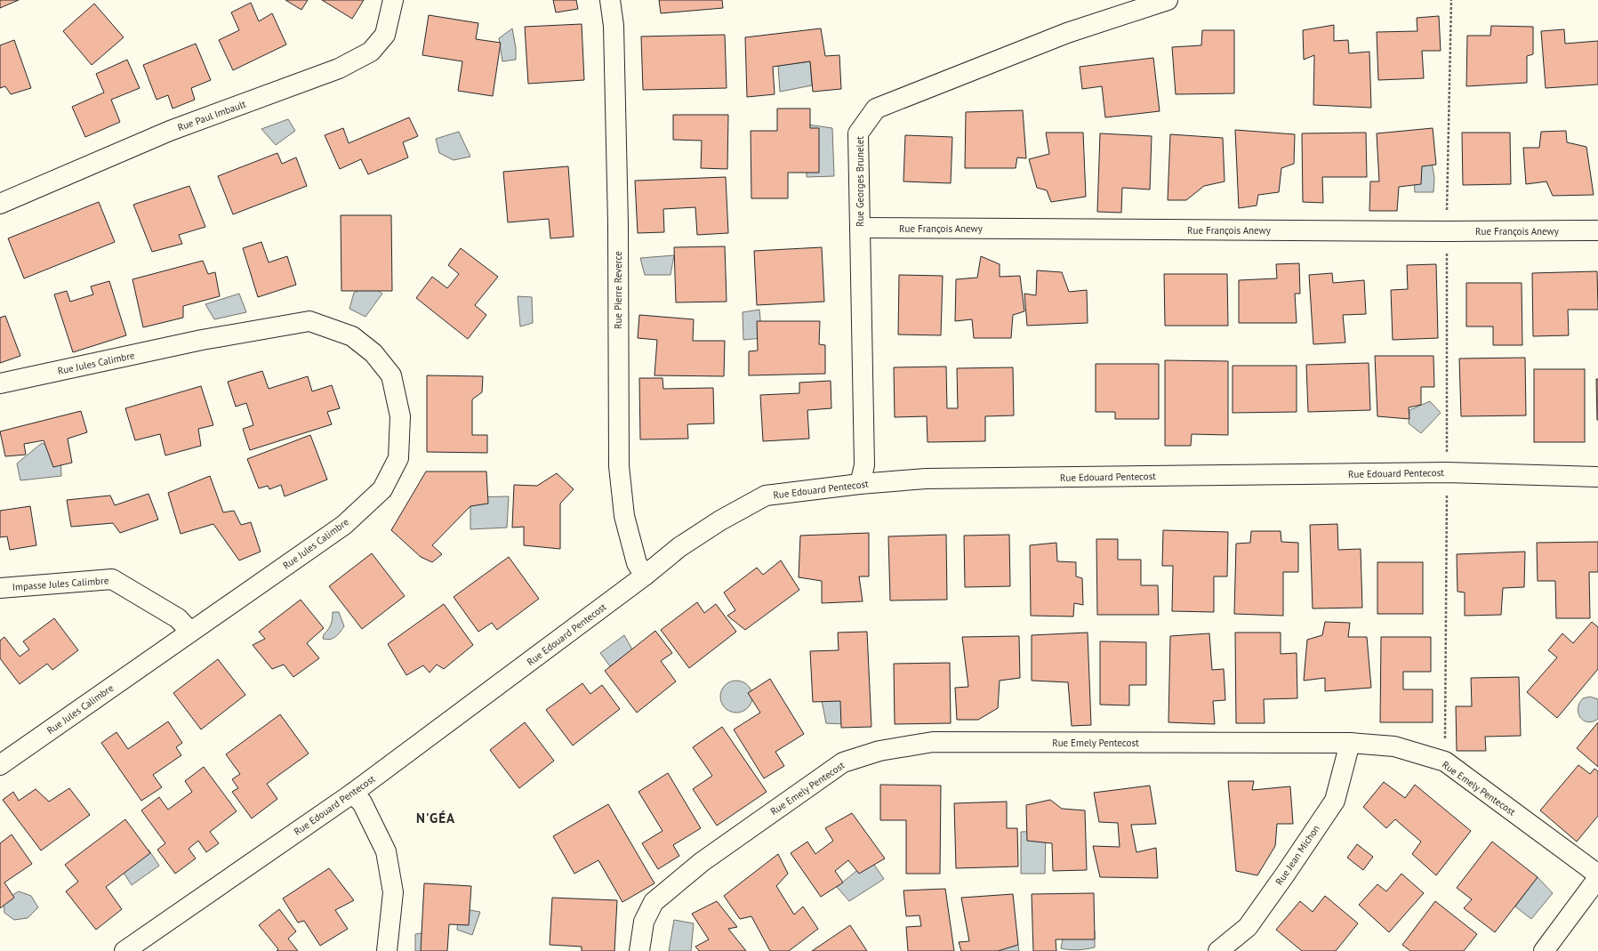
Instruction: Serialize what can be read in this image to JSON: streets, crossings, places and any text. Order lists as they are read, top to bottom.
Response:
{
  "streets": {
    "street": [
      "Rue Paul Imbault",
      "Rue Georges Brunelet",
      "Rue François Anewy",
      "Rue Pierre Reverce",
      "Rue Jules Calimbre",
      "Rue Edouard Pentecost",
      "Impasse Jules Calimbre",
      "Rue Emely Pentecost",
      "Rue Jean Michon"
    ]
  },
  "crossings": [
    ["Rue Georges Brunelet", "Rue François Anewy"],
    ["Rue Georges Brunelet", "Rue Edouard Pentecost"],
    ["Rue Pierre Reverce", "Rue Edouard Pentecost"],
    ["Rue Jules Calimbre", "Impasse Jules Calimbre"],
    ["Rue Emely Pentecost", "Rue Jean Michon"]
  ],
  "districts": ["N'GÉA"]
}
